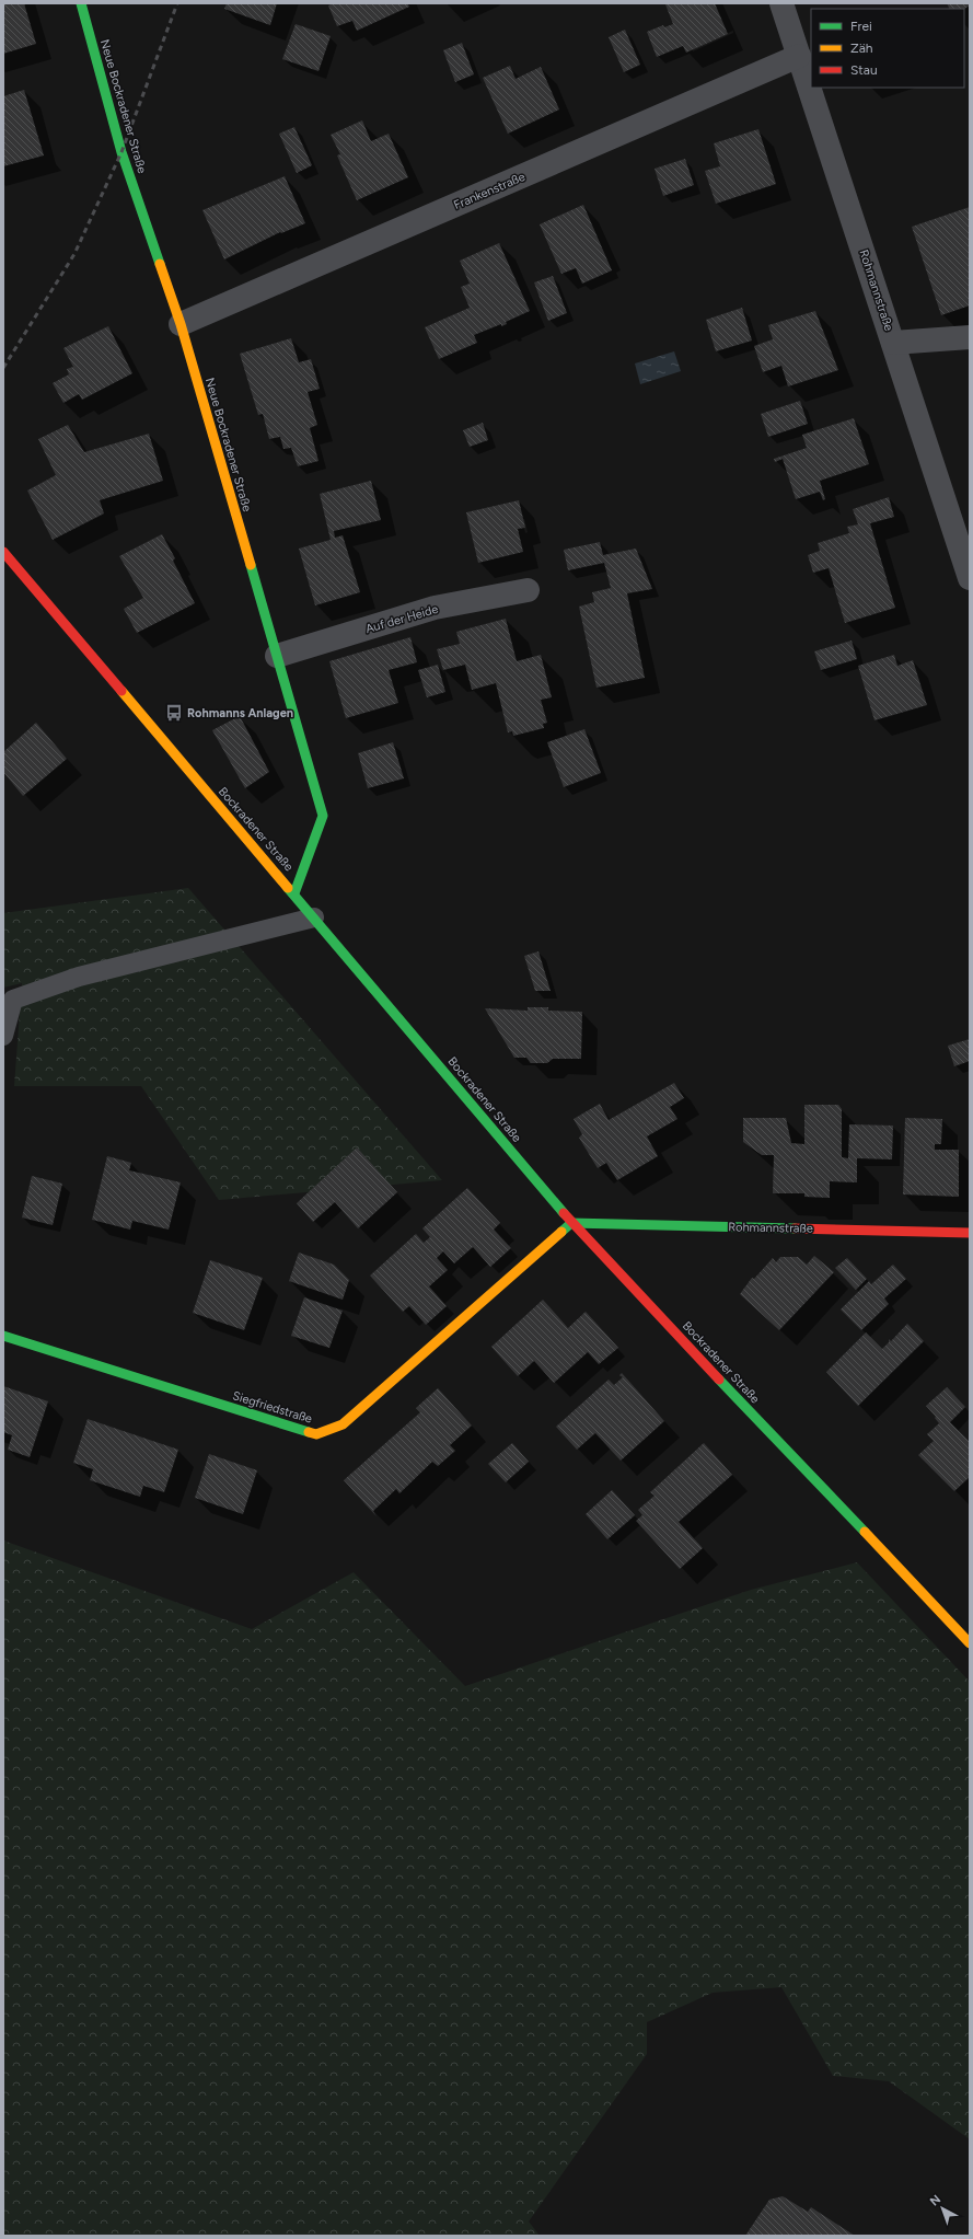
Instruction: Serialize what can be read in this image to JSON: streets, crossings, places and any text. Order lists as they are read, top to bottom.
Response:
{
  "streets": {
    "street": [
      "Neue Bockradener Straße",
      "Frankenstraße",
      "Rohmannstraße",
      "Auf der Heide",
      "Bockradener Straße",
      "Siegfriedstraße"
    ]
  },
  "crossings": [
    ["Neue Bockradener Straße", "Frankenstraße"],
    ["Neue Bockradener Straße", "Auf der Heide"],
    ["Neue Bockradener Straße", "Bockradener Straße"],
    ["Frankenstraße", "Rohmannstraße"],
    ["Rohmannstraße", "Bockradener Straße"],
    ["Rohmannstraße", "Siegfriedstraße"],
    ["Bockradener Straße", "Siegfriedstraße"]
  ],
  "places": {
    "bus stop": ["Rohmanns Anlagen"]
  },
  "legend": ["Frei", "Zäh", "Stau"],
  "north": "top left"
}
